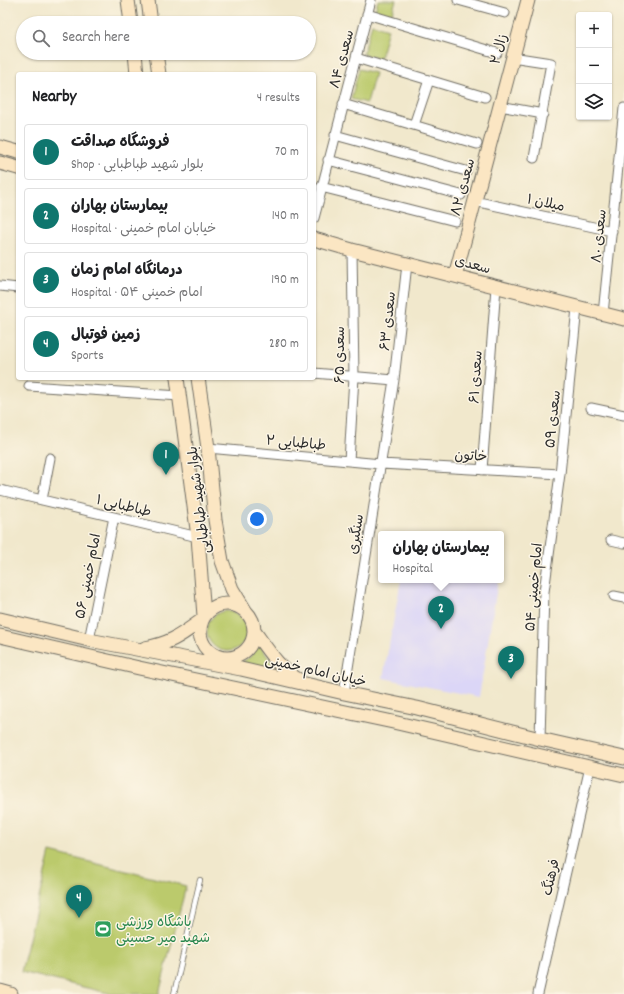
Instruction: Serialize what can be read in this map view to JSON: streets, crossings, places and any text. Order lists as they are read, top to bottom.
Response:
{
  "streets": {
    "main road": [
      "زال ۲",
      "سعدی ۸۲",
      "سعدی",
      "بلوار شهید طباطبایی",
      "خیابان امام خمینی"
    ],
    "street": [
      "سعدی ۸۴",
      "میلان ۱",
      "سعدی ۸۰",
      "سعدی ۶۳",
      "سعدی ۶۵",
      "سعدی ۶۱",
      "سعدی ۵۹",
      "طباطبایی ۲",
      "خاتون",
      "طباطبایی ۱",
      "سنگبری",
      "امام خمینی ۵۶",
      "امام خمینی ۵۴",
      "فرهنگ"
    ]
  },
  "crossings": [
    ["زال ۲", "سعدی ۸۲"],
    ["سعدی ۸۲", "میلان ۱"],
    ["سعدی ۸۲", "سعدی"],
    ["میلان ۱", "سعدی ۸۰"],
    ["سعدی ۸۰", "سعدی"],
    ["سعدی", "سعدی ۶۳"],
    ["سعدی", "سعدی ۶۵"],
    ["سعدی", "سعدی ۶۱"],
    ["سعدی", "سعدی ۵۹"],
    ["سعدی ۶۳", "سنگبری"],
    ["سعدی ۶۵", "طباطبایی ۲"],
    ["سعدی ۶۱", "خاتون"],
    ["سعدی ۵۹", "خاتون"],
    ["سعدی ۵۹", "امام خمینی ۵۴"],
    ["طباطبایی ۲", "خاتون"],
    ["طباطبایی ۲", "بلوار شهید طباطبایی"],
    ["طباطبایی ۲", "سنگبری"],
    ["خاتون", "سنگبری"],
    ["بلوار شهید طباطبایی", "طباطبایی ۱"],
    ["بلوار شهید طباطبایی", "خیابان امام خمینی"],
    ["طباطبایی ۱", "امام خمینی ۵۶"],
    ["سنگبری", "خیابان امام خمینی"],
    ["امام خمینی ۵۶", "خیابان امام خمینی"],
    ["امام خمینی ۵۴", "خیابان امام خمینی"]
  ],
  "places": {
    "sports": ["باشگاه ورزشی شهید میر حسینی"]
  },
  "page": {
    "map_buttons": ["+", "−"],
    "search": "Search here",
    "heading": ["Nearby", "4 results"],
    "list": [
      {
        "mark": "1",
        "name": "فروشگاه صداقت",
        "note": "Shop · بلوار شهید طباطبایی",
        "value": "70 m"
      },
      {
        "mark": "2",
        "name": "بیمارستان بهاران",
        "note": "Hospital · خیابان امام خمینی",
        "value": "140 m"
      },
      {
        "mark": "3",
        "name": "درمانگاه امام زمان",
        "note": "Hospital · امام خمینی ۵۴",
        "value": "190 m"
      },
      {
        "mark": "4",
        "name": "زمین فوتبال",
        "note": "Sports",
        "value": "280 m"
      }
    ],
    "pins": [
      "1",
      "2",
      "3",
      "4"
    ],
    "popup": ["بیمارستان بهاران", "Hospital"]
  }
}
